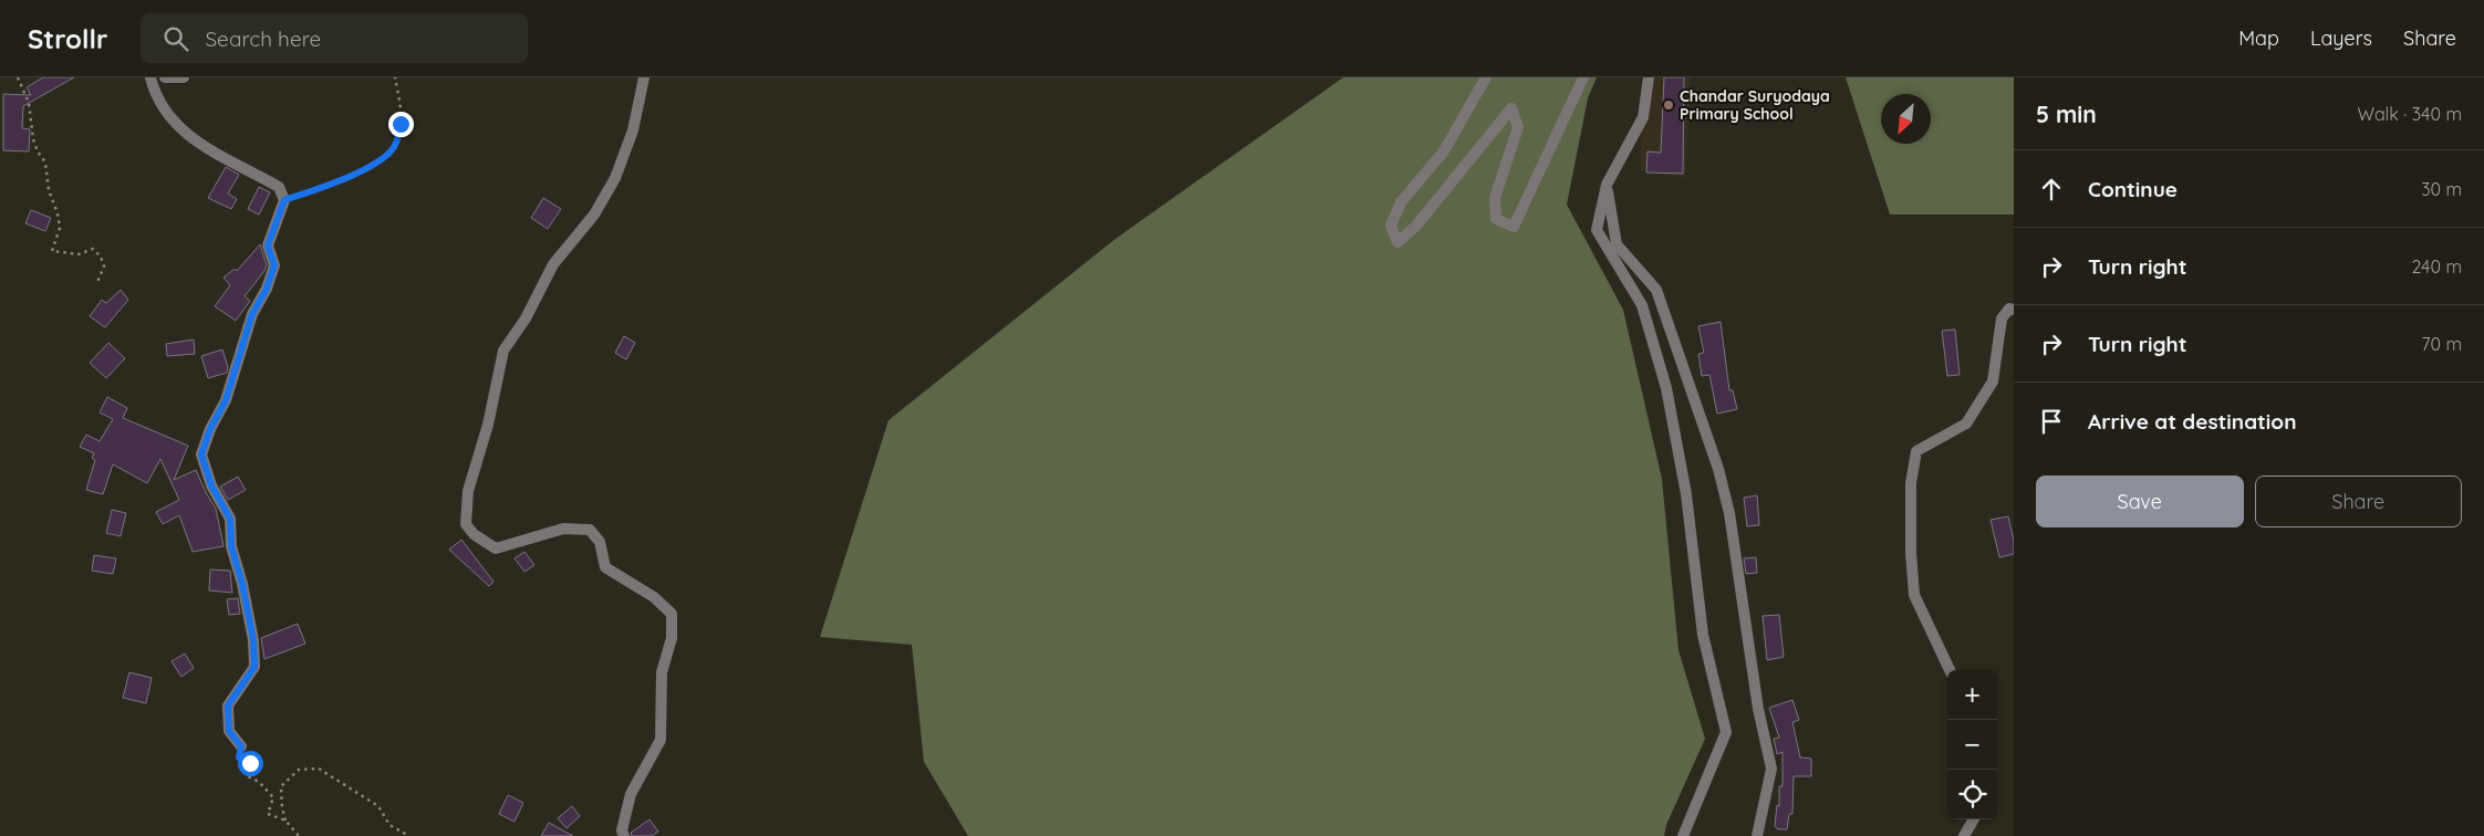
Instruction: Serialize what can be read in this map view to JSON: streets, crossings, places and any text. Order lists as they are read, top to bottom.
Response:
{
  "places": ["Chandar Suryodaya Primary School"],
  "north": "bottom left",
  "page": {
    "header": "Strollr",
    "search": "Search here",
    "nav": ["Map", "Layers", "Share"],
    "heading": ["5 min", "Walk · 340 m"],
    "list": [
      ["Continue", "30 m"],
      ["Turn right", "240 m"],
      ["Turn right", "70 m"],
      "Arrive at destination"
    ],
    "buttons": ["Save", "Share"],
    "map_buttons": ["+", "−"]
  }
}
